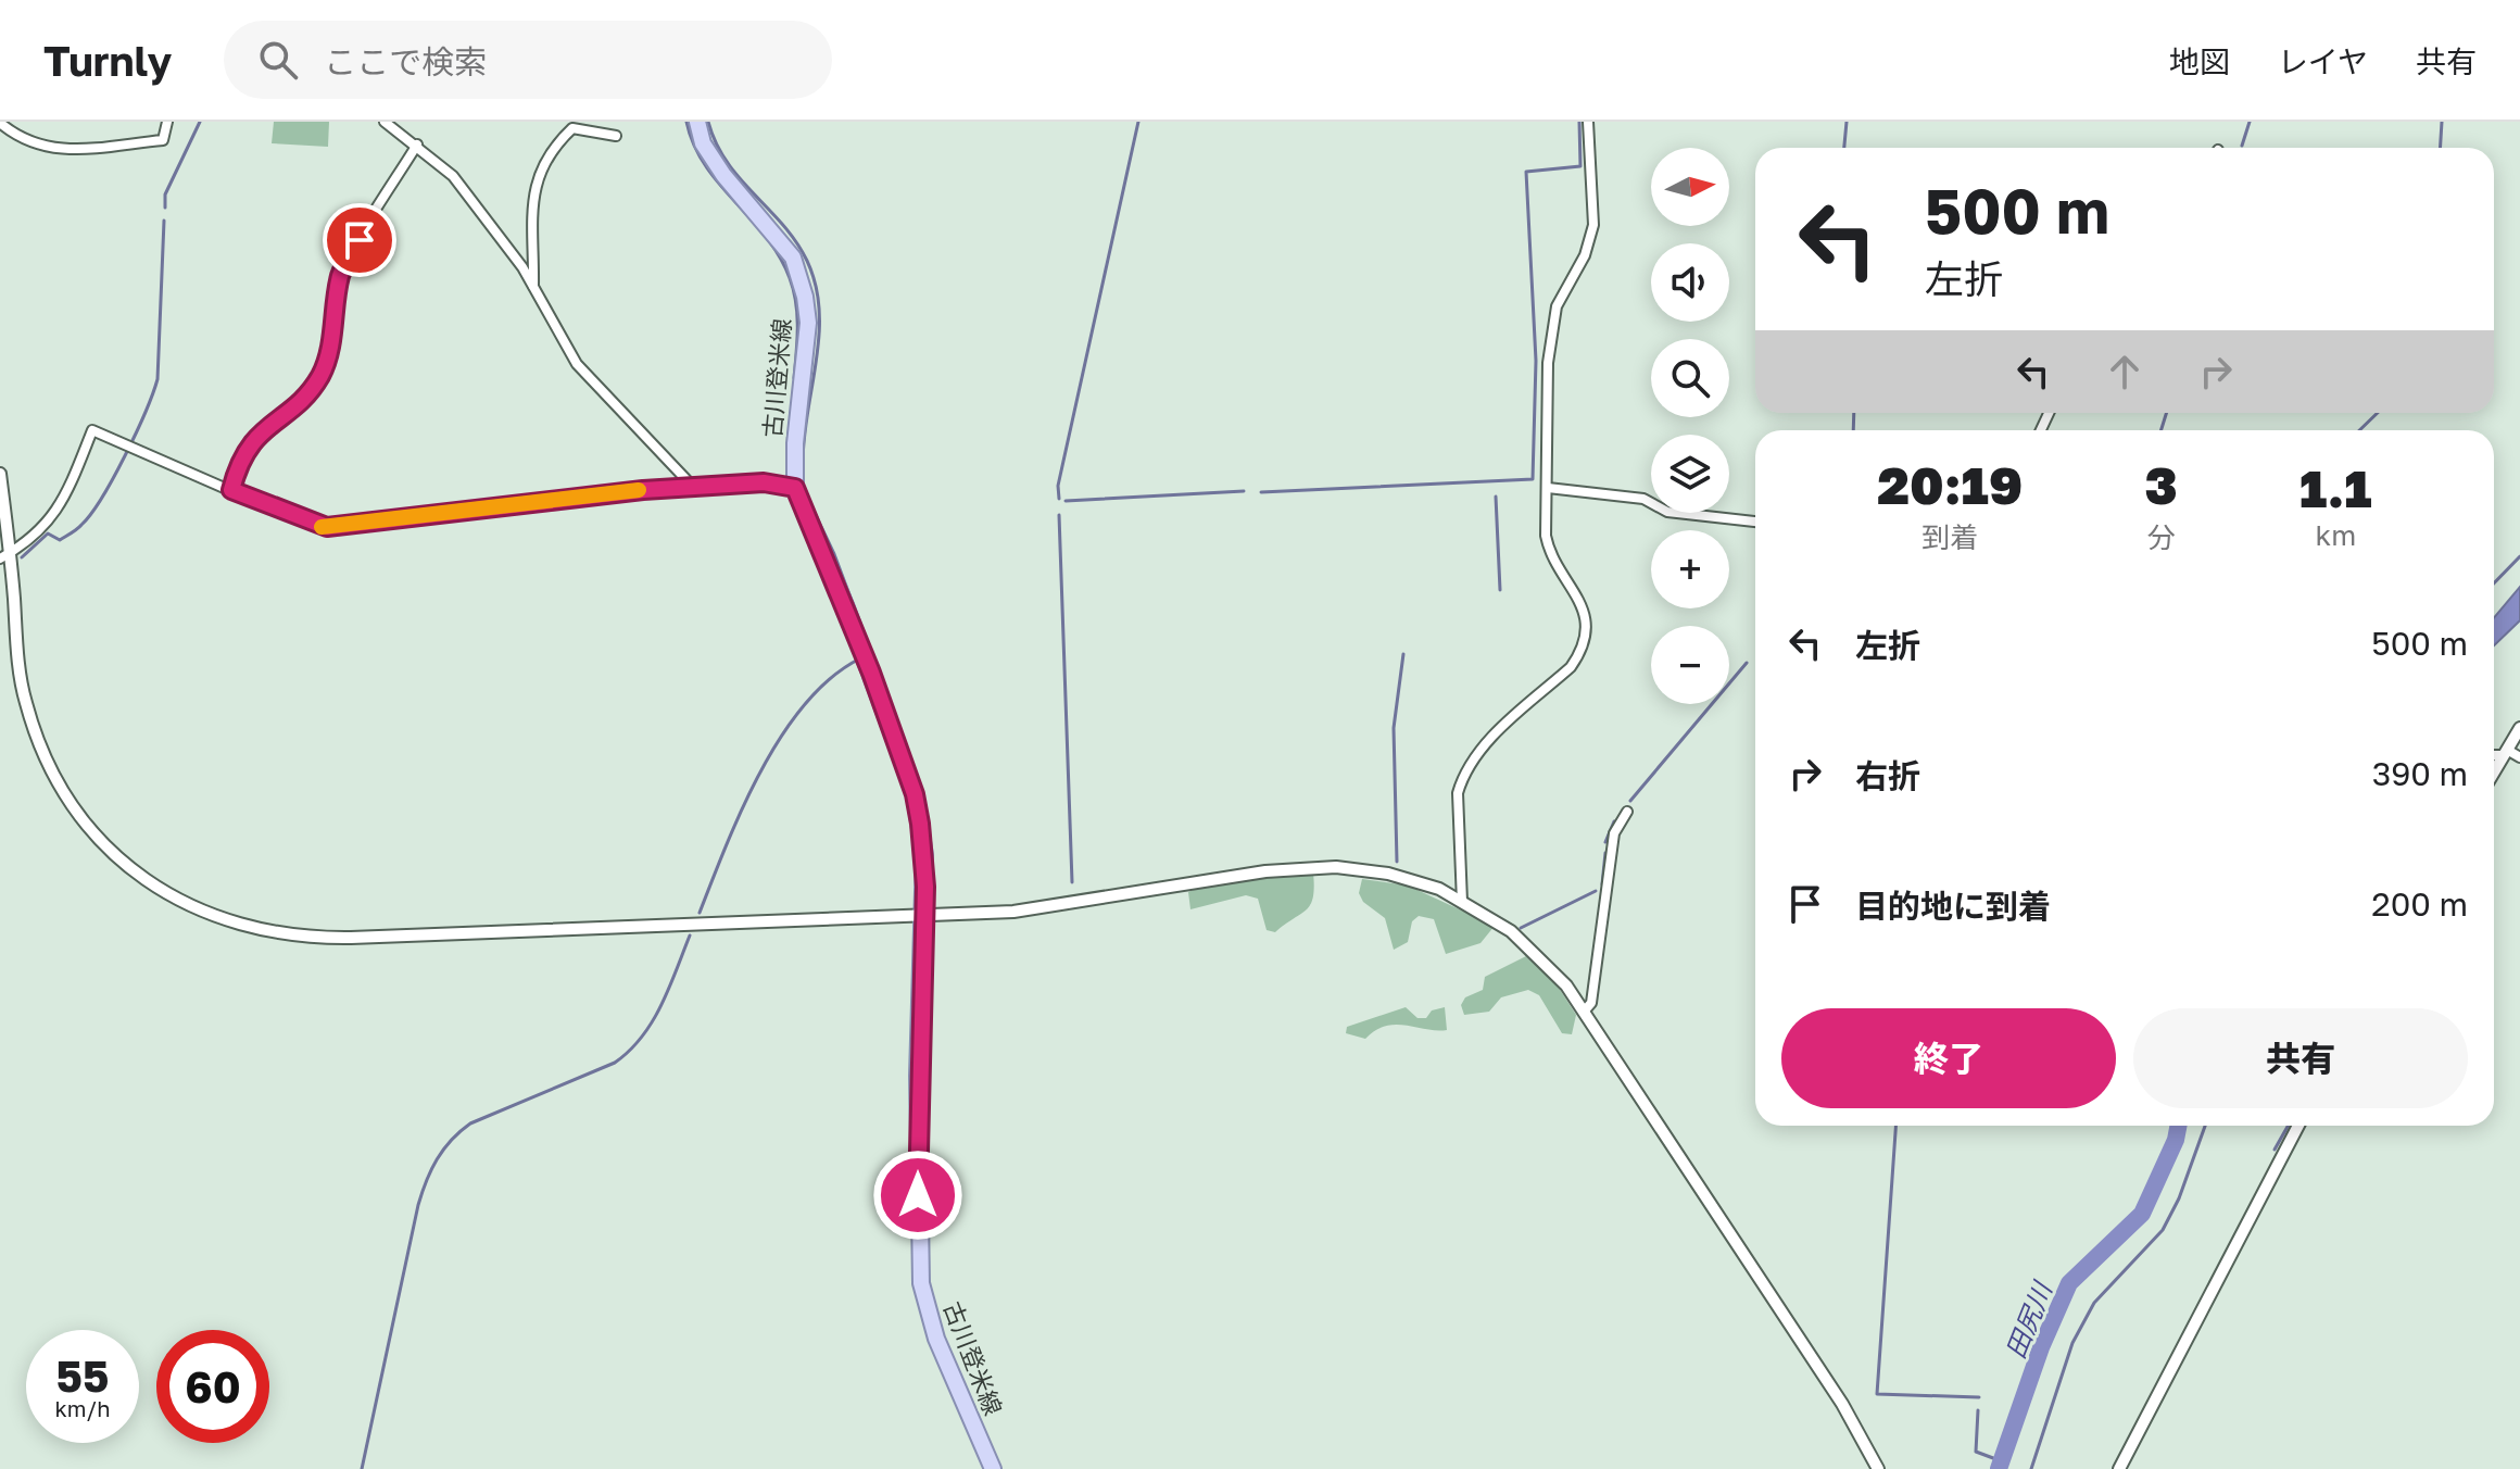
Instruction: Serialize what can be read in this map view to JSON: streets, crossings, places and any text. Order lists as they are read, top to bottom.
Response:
{
  "streets": {
    "main road": ["古川登米線"]
  },
  "water": ["田尻川"],
  "north": "right",
  "page": {
    "header": "Turnly",
    "search": "ここで検索",
    "nav": ["地図", "レイヤ", "共有"],
    "map_buttons": ["+", "−"],
    "turn": ["500 m", "左折"],
    "eta": [
      "20:19",
      "到着",
      "3",
      "分",
      "1.1",
      "km"
    ],
    "list": [
      {
        "name": "左折",
        "value": "500 m"
      },
      {
        "name": "右折",
        "value": "390 m"
      },
      {
        "name": "目的地に到着",
        "value": "200 m"
      }
    ],
    "buttons": ["終了", "共有"],
    "speed": "55 km/h",
    "limit": "60"
  }
}
